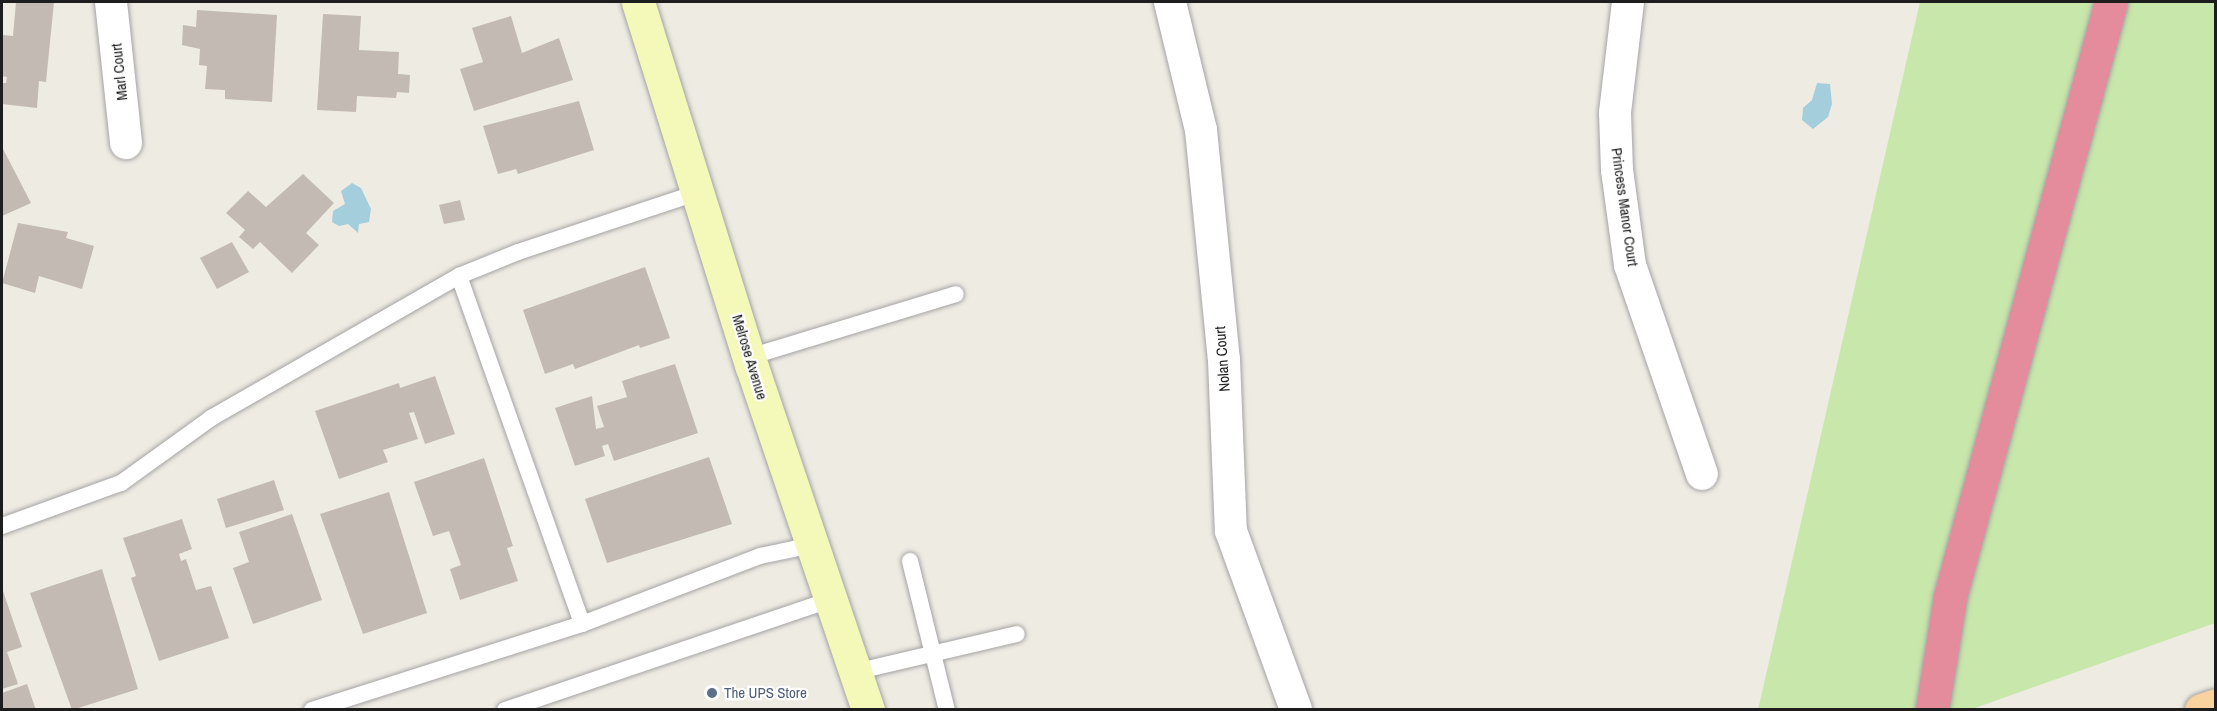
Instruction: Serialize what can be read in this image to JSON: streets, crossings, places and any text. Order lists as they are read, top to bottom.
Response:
{
  "streets": {
    "street": [
      "Marl Court",
      "Princess Manor Court",
      "Melrose Avenue",
      "Nolan Court"
    ]
  },
  "places": ["The UPS Store"]
}
